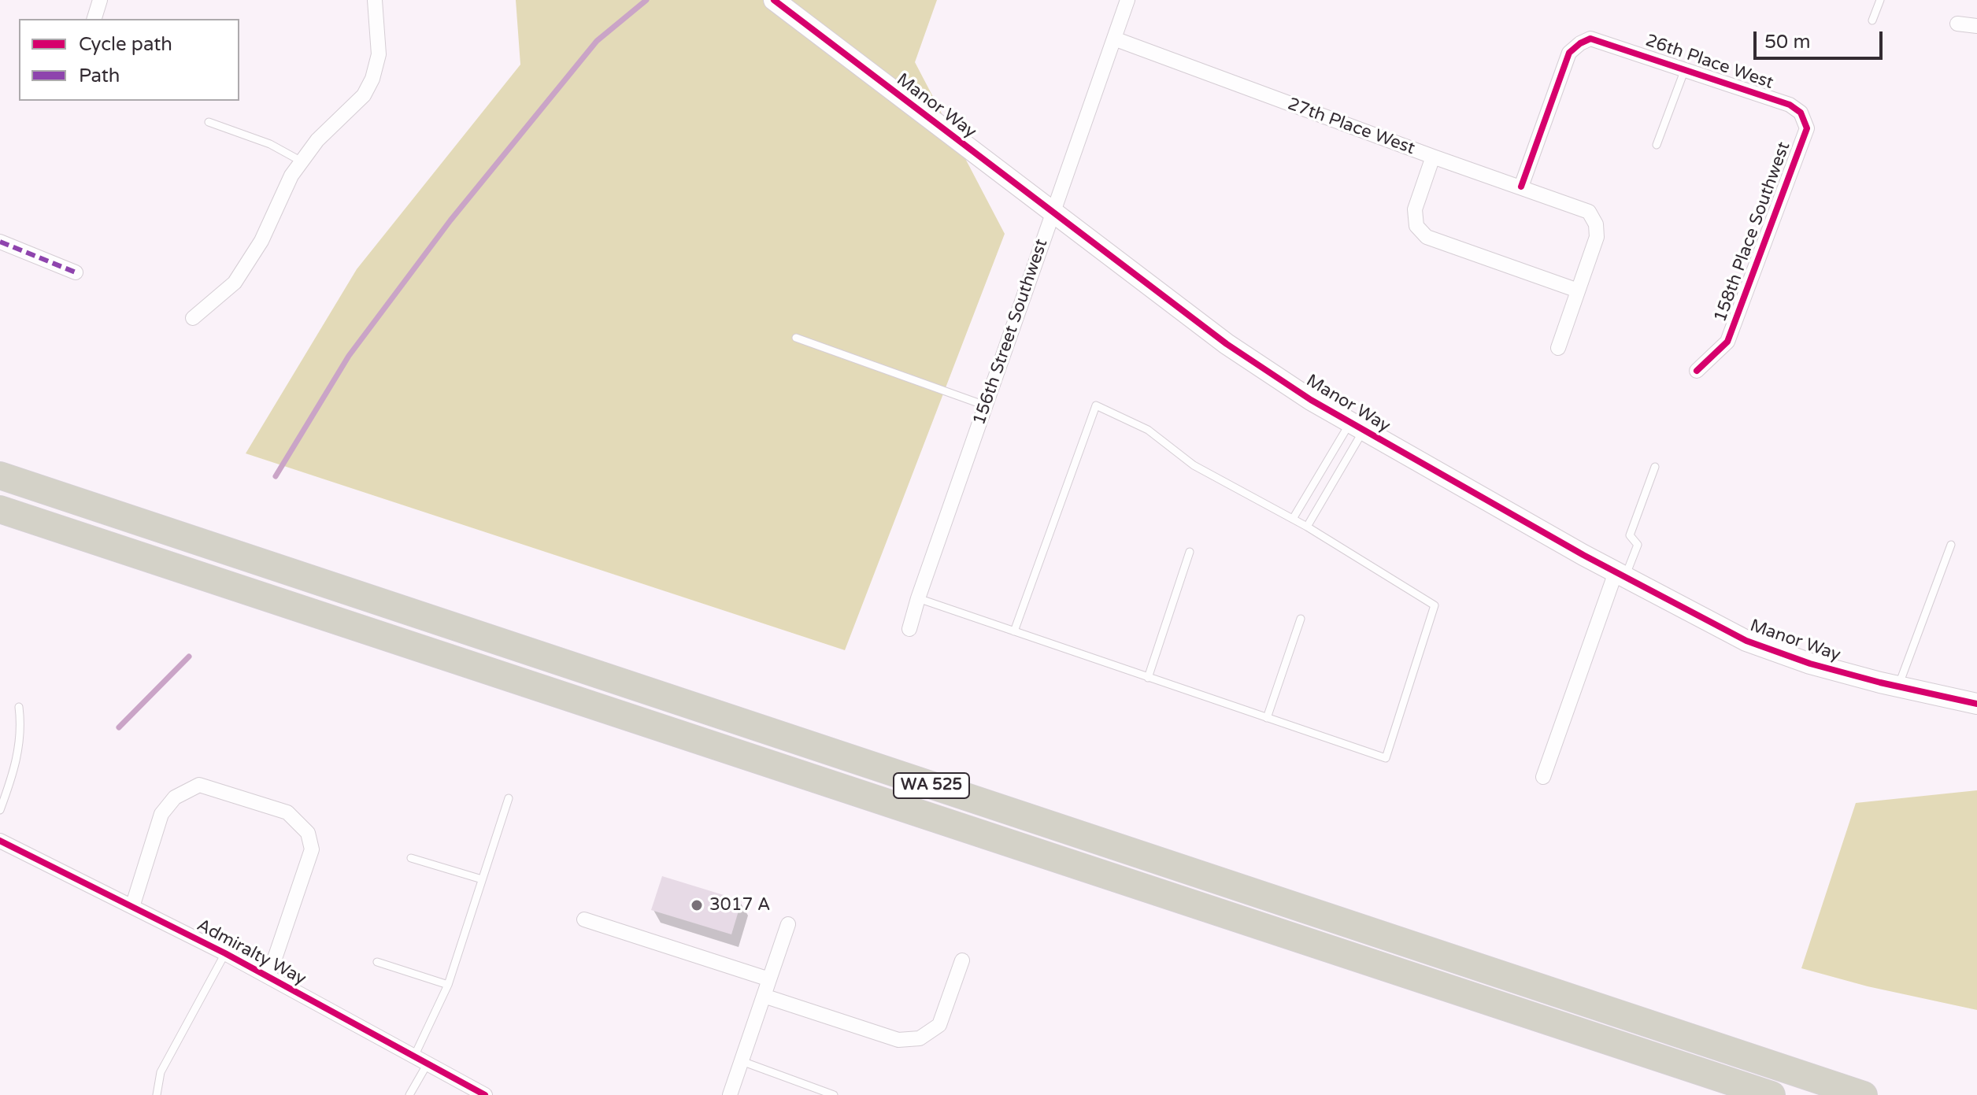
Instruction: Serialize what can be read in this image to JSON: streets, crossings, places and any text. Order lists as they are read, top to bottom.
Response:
{
  "streets": {
    "highway": ["WA 525"],
    "street": [
      "26th Place West",
      "Manor Way",
      "27th Place West",
      "158th Place Southwest",
      "156th Street Southwest",
      "Admiralty Way"
    ]
  },
  "crossings": [
    ["26th Place West", "27th Place West"],
    ["26th Place West", "158th Place Southwest"],
    ["Manor Way", "156th Street Southwest"],
    ["27th Place West", "156th Street Southwest"]
  ],
  "places": ["3017 A"],
  "legend": ["Cycle path", "Path"],
  "scale_bar": "50 m"
}
